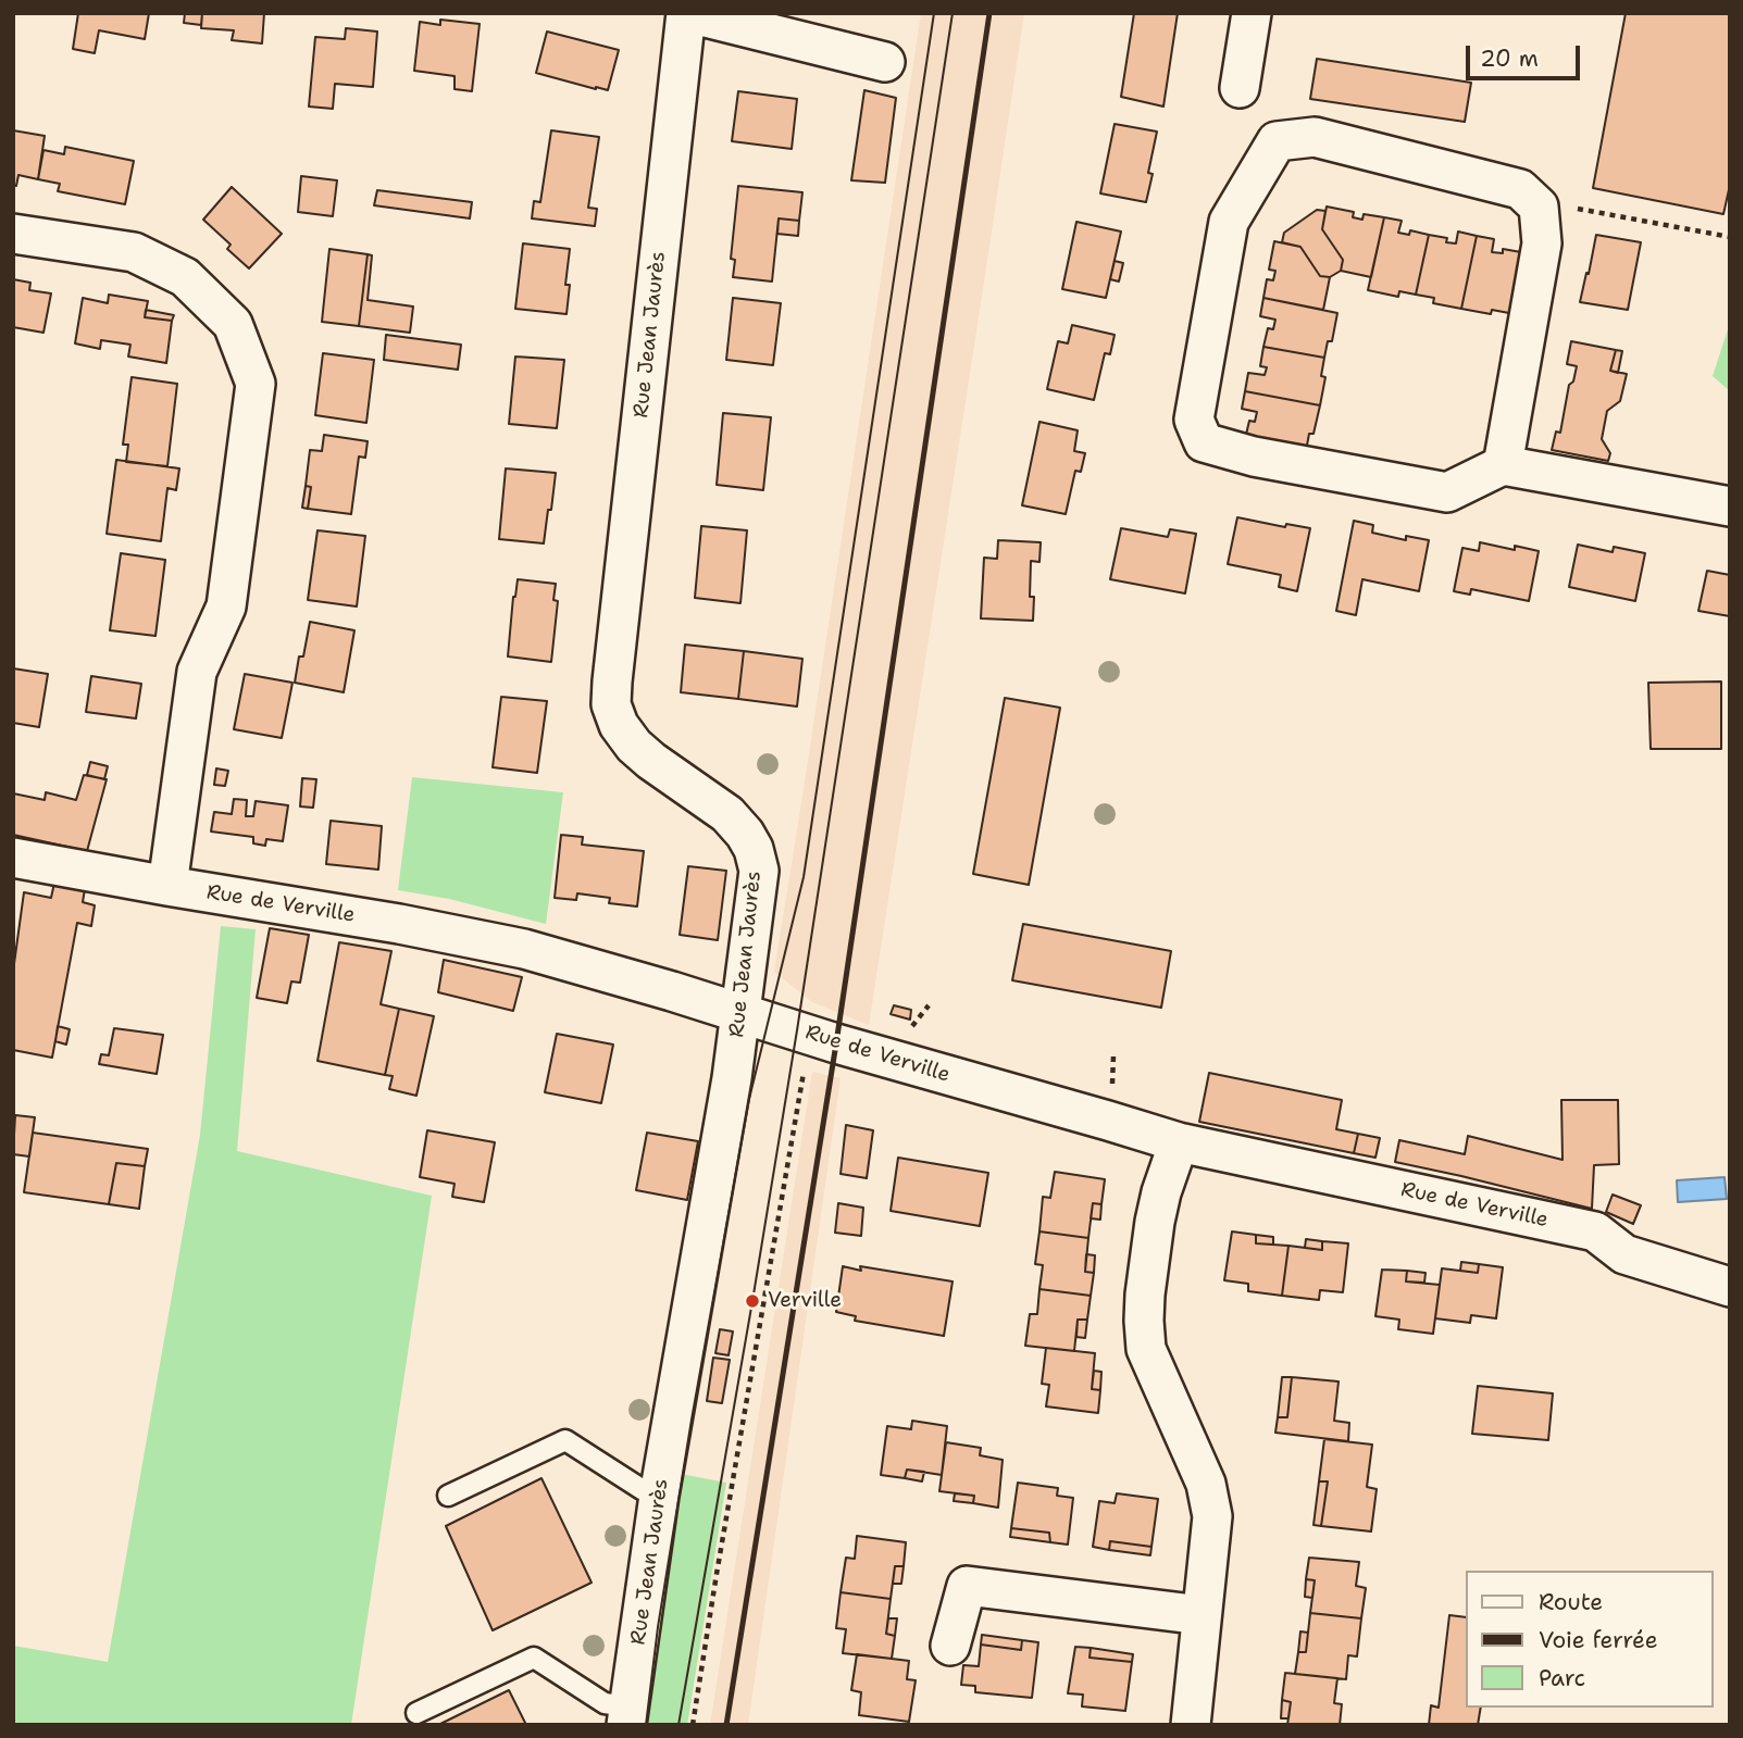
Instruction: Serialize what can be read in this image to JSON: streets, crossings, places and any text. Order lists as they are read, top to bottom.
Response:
{
  "streets": {
    "street": ["Rue Jean Jaurès", "Rue de Verville"]
  },
  "crossings": [
    ["Rue Jean Jaurès", "Rue de Verville"]
  ],
  "places": ["Verville"],
  "legend": ["Route", "Voie ferrée", "Parc"],
  "scale_bar": "20 m"
}
